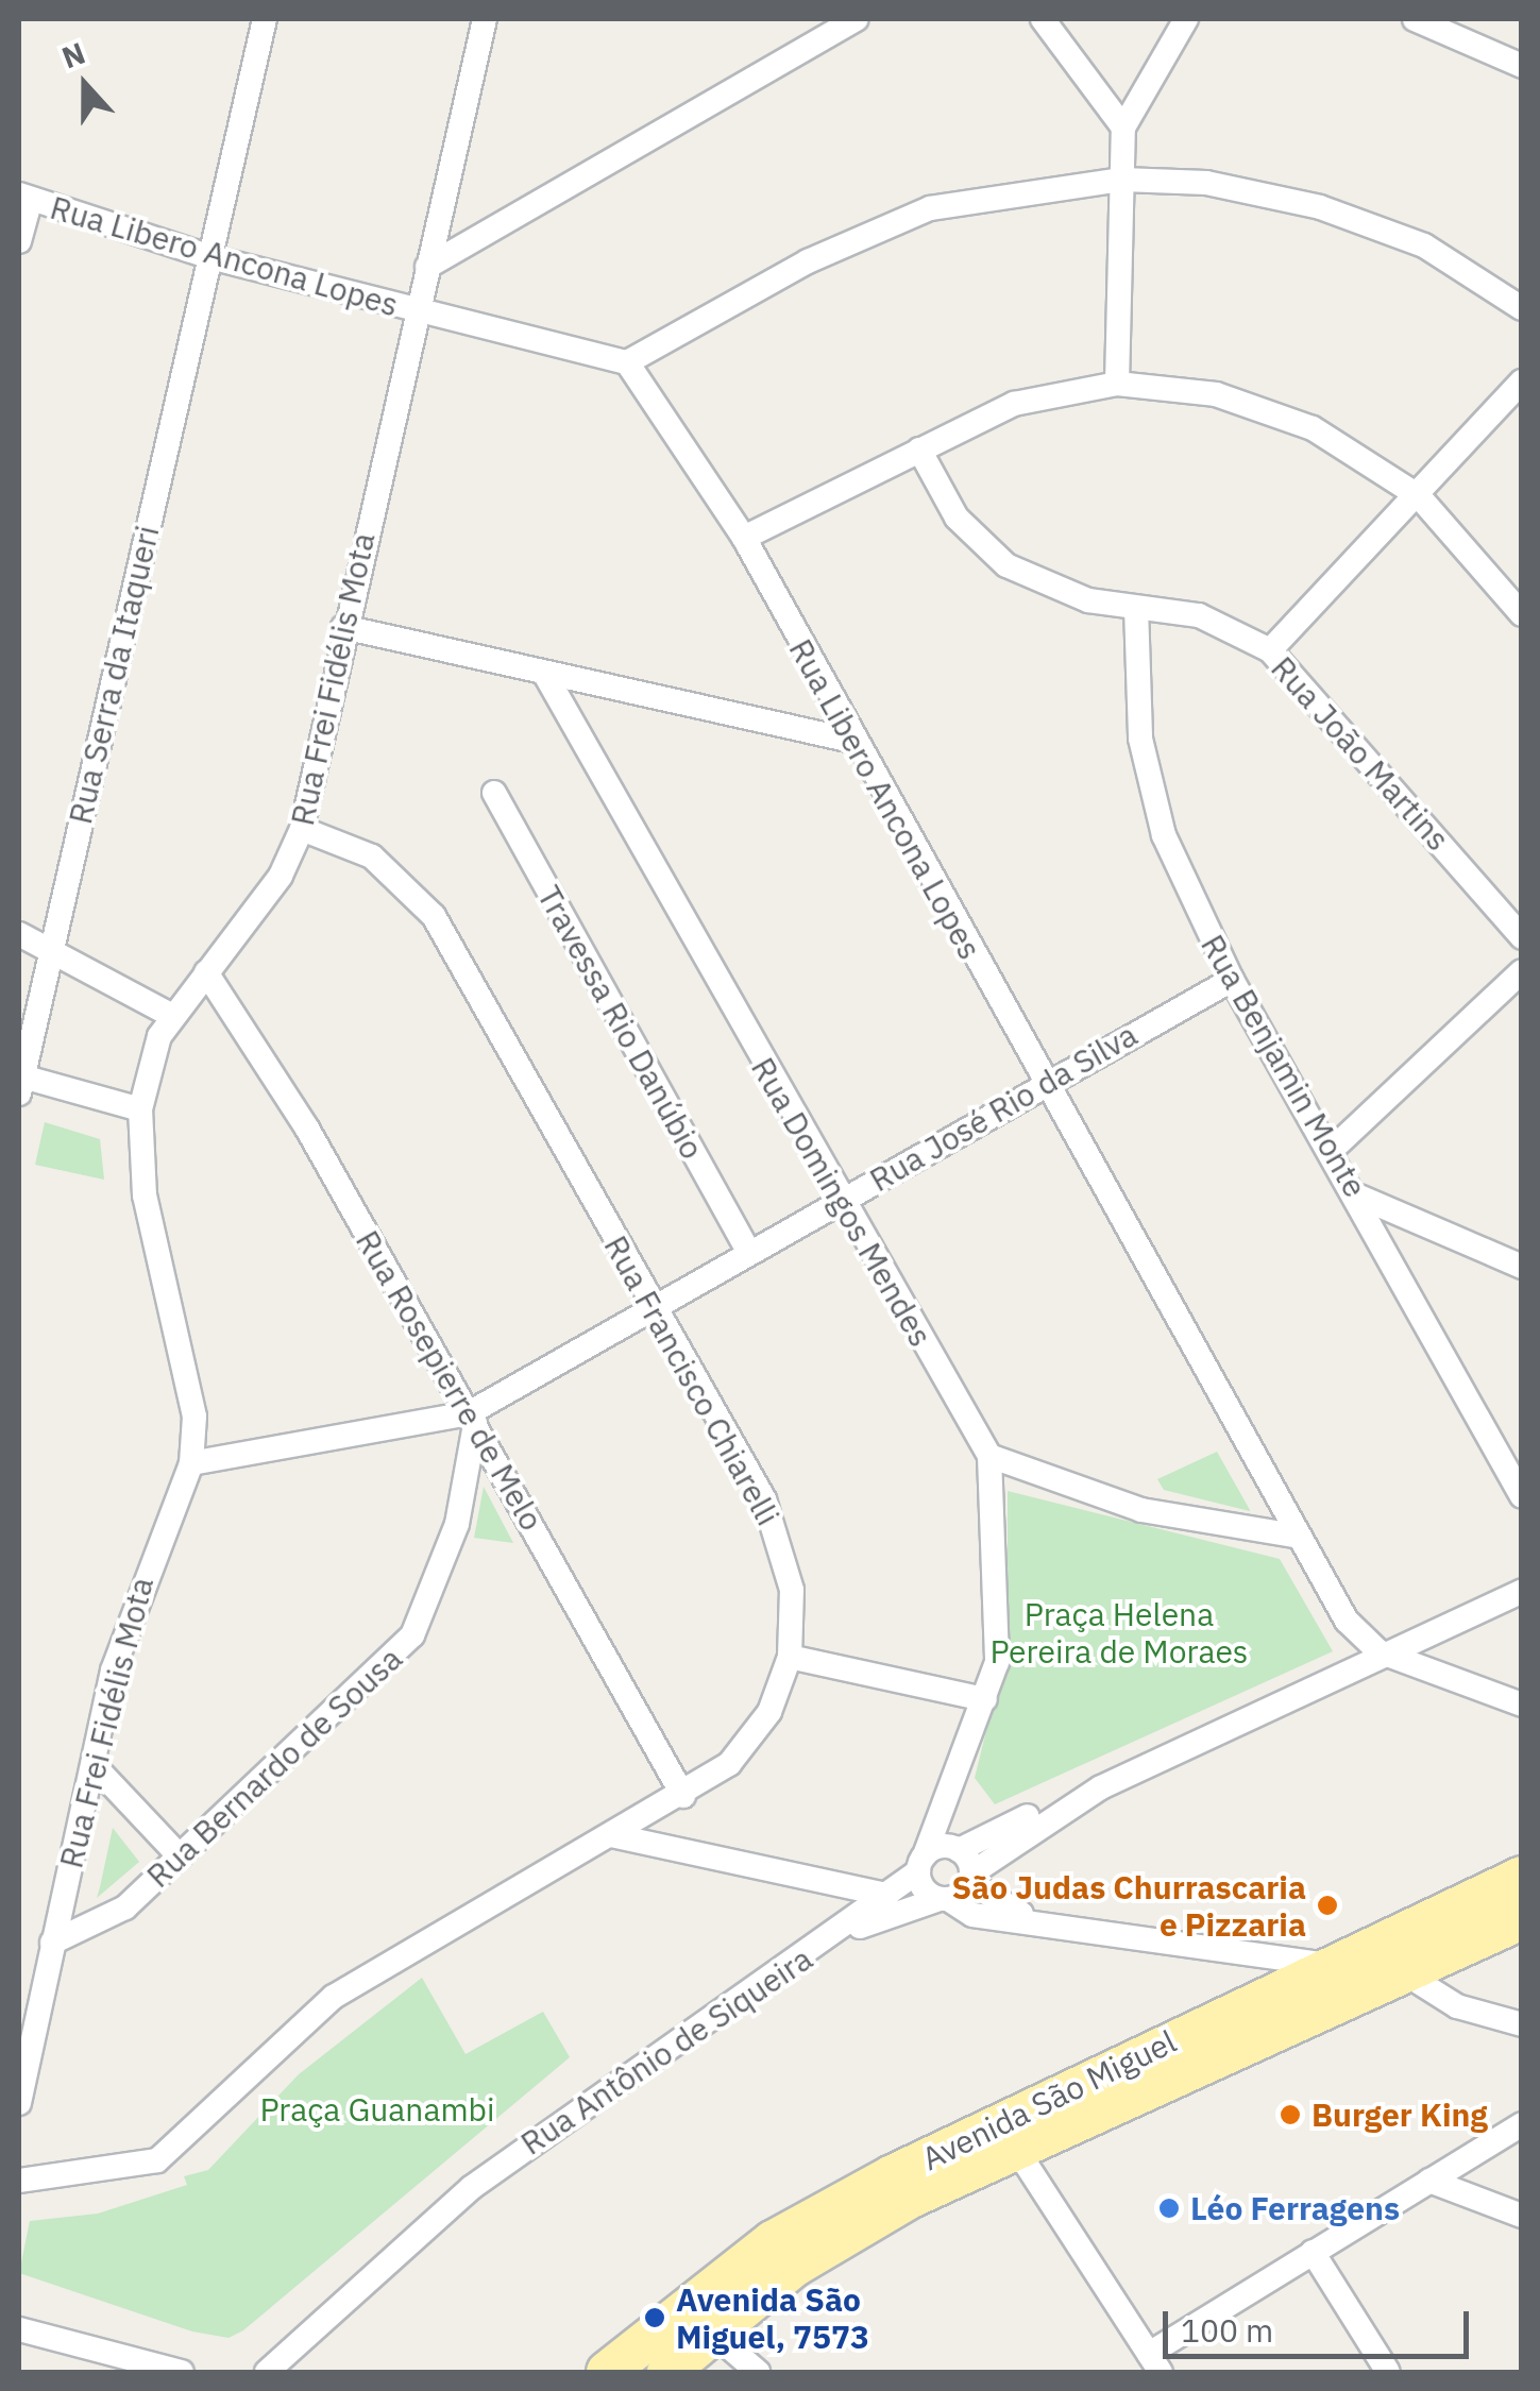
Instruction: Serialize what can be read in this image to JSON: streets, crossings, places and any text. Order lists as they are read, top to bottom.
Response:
{
  "streets": {
    "main road": ["Avenida São Miguel"],
    "street": [
      "Rua Libero Ancona Lopes",
      "Rua Serra da Itaqueri",
      "Rua Frei Fidélis Mota",
      "Rua João Martins",
      "Travessa Rio Danúbio",
      "Rua Benjamin Monte",
      "Rua José Rio da Silva",
      "Rua Domingos Mendes",
      "Rua Rosepierre de Melo",
      "Rua Francisco Chiarelli",
      "Rua Bernardo de Sousa",
      "Rua Antônio de Siqueira"
    ]
  },
  "crossings": [
    ["Rua Libero Ancona Lopes", "Rua Serra da Itaqueri"],
    ["Rua Libero Ancona Lopes", "Rua Frei Fidélis Mota"],
    ["Rua Libero Ancona Lopes", "Rua José Rio da Silva"],
    ["Rua Frei Fidélis Mota", "Rua José Rio da Silva"],
    ["Rua Frei Fidélis Mota", "Rua Rosepierre de Melo"],
    ["Rua Frei Fidélis Mota", "Rua Francisco Chiarelli"],
    ["Rua Frei Fidélis Mota", "Rua Bernardo de Sousa"],
    ["Rua João Martins", "Rua Benjamin Monte"],
    ["Travessa Rio Danúbio", "Rua José Rio da Silva"],
    ["Rua Benjamin Monte", "Rua José Rio da Silva"],
    ["Rua José Rio da Silva", "Rua Domingos Mendes"],
    ["Rua José Rio da Silva", "Rua Rosepierre de Melo"],
    ["Rua José Rio da Silva", "Rua Francisco Chiarelli"],
    ["Rua José Rio da Silva", "Rua Bernardo de Sousa"],
    ["Rua Domingos Mendes", "Rua Antônio de Siqueira"],
    ["Rua Rosepierre de Melo", "Rua Francisco Chiarelli"],
    ["Rua Rosepierre de Melo", "Rua Bernardo de Sousa"]
  ],
  "parks": ["Praça Helena Pereira de Moraes", "Praça Guanambi"],
  "places": [
    "São Judas Churrascaria e Pizzaria",
    "Burger King",
    "Léo Ferragens",
    "Avenida São Miguel, 7573"
  ],
  "scale_bar": "100 m",
  "north": "top"
}
